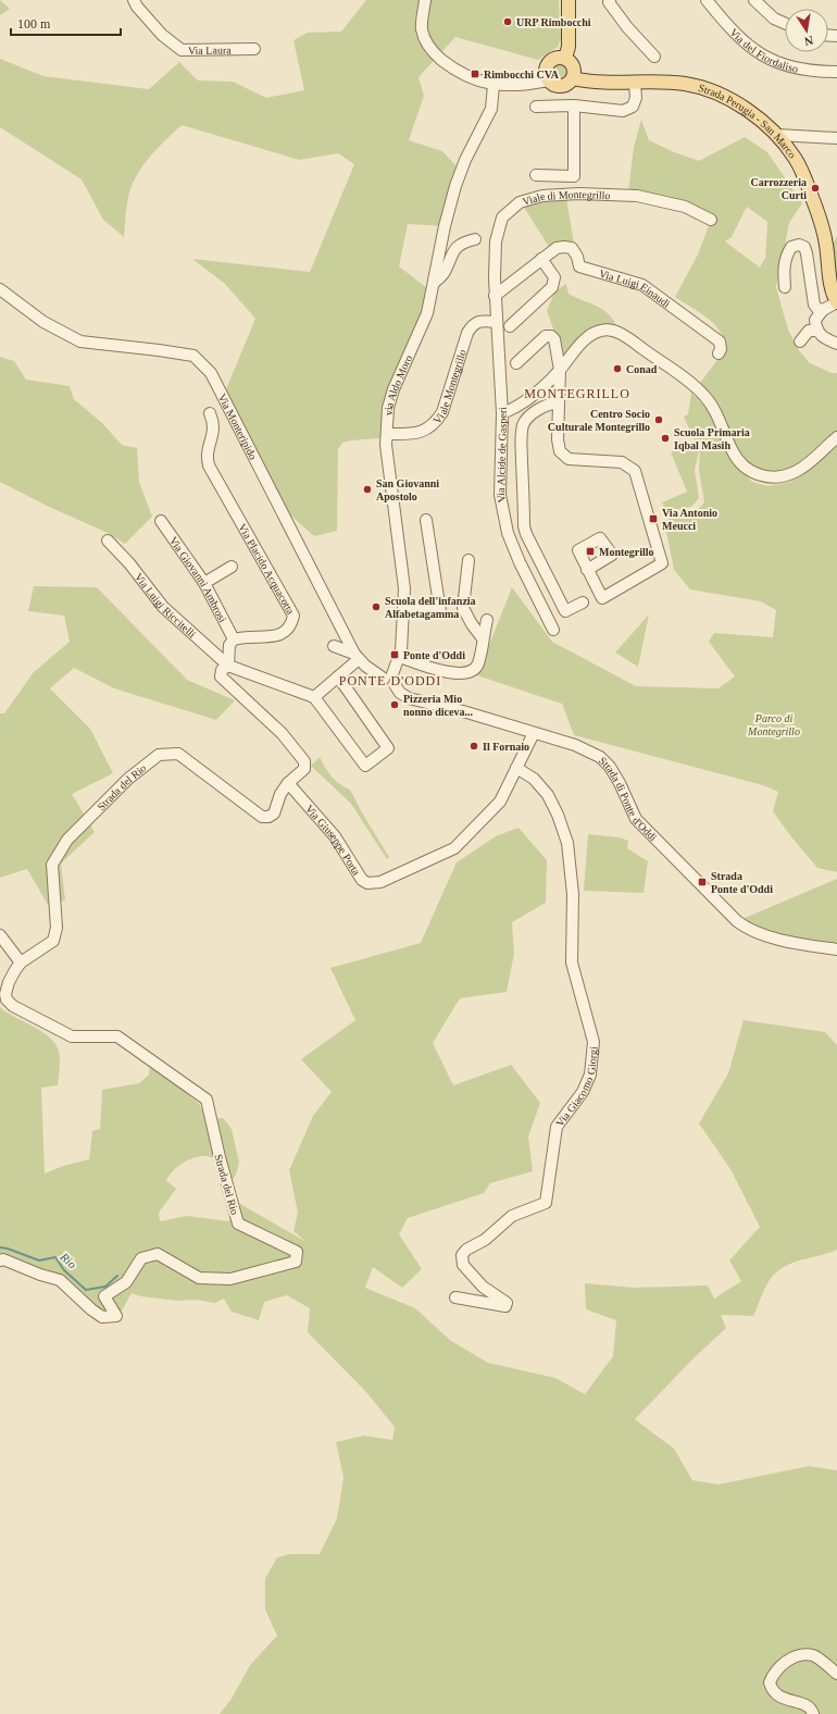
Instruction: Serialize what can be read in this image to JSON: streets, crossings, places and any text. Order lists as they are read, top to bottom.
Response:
{
  "streets": {
    "main road": ["Strada Perugia - San Marco"],
    "street": [
      "Via del Fiordaliso",
      "Via Laura",
      "Viale di Montegrillo",
      "Via Luigi Einaudi",
      "via Aldo Moro",
      "Viale Montegrillo",
      "Via Monteripido",
      "Via Alcide de Gasperi",
      "Via Placido Acquacotta",
      "Via Giovanni Ambrosi",
      "Via Luigi Riccitelli",
      "Strada del Rio",
      "Strada di Ponte d'Oddi",
      "Via Giuseppe Porta",
      "Via Giacomo Giorgi"
    ]
  },
  "crossings": [
    ["Viale di Montegrillo", "Via Luigi Einaudi"],
    ["Viale di Montegrillo", "Viale Montegrillo"],
    ["Viale di Montegrillo", "Via Alcide de Gasperi"],
    ["via Aldo Moro", "Viale Montegrillo"],
    ["via Aldo Moro", "Via Monteripido"],
    ["via Aldo Moro", "Strada di Ponte d'Oddi"],
    ["Viale Montegrillo", "Via Alcide de Gasperi"],
    ["Via Monteripido", "Strada di Ponte d'Oddi"],
    ["Via Placido Acquacotta", "Via Giovanni Ambrosi"],
    ["Strada del Rio", "Via Giuseppe Porta"],
    ["Strada di Ponte d'Oddi", "Via Giuseppe Porta"],
    ["Via Giuseppe Porta", "Via Giacomo Giorgi"]
  ],
  "districts": ["MONTEGRILLO", "PONTE D'ODDI"],
  "water": ["Rio"],
  "parks": ["Parco di Montegrillo"],
  "places": {
    "other": [
      "URP Rimbocchi",
      "Carrozzeria Curti",
      "Conad",
      "Centro Socio Culturale Montegrillo",
      "Scuola Primaria Iqbal Masih",
      "San Giovanni Apostolo",
      "Scuola dell'infanzia Alfabetagamma",
      "Pizzeria Mio nonno diceva...",
      "Il Fornaio"
    ],
    "transit": [
      "Rimbocchi CVA",
      "Via Antonio Meucci",
      "Montegrillo",
      "Ponte d'Oddi",
      "Strada Ponte d'Oddi"
    ]
  },
  "scale_bar": "100 m",
  "north": "bottom"
}
